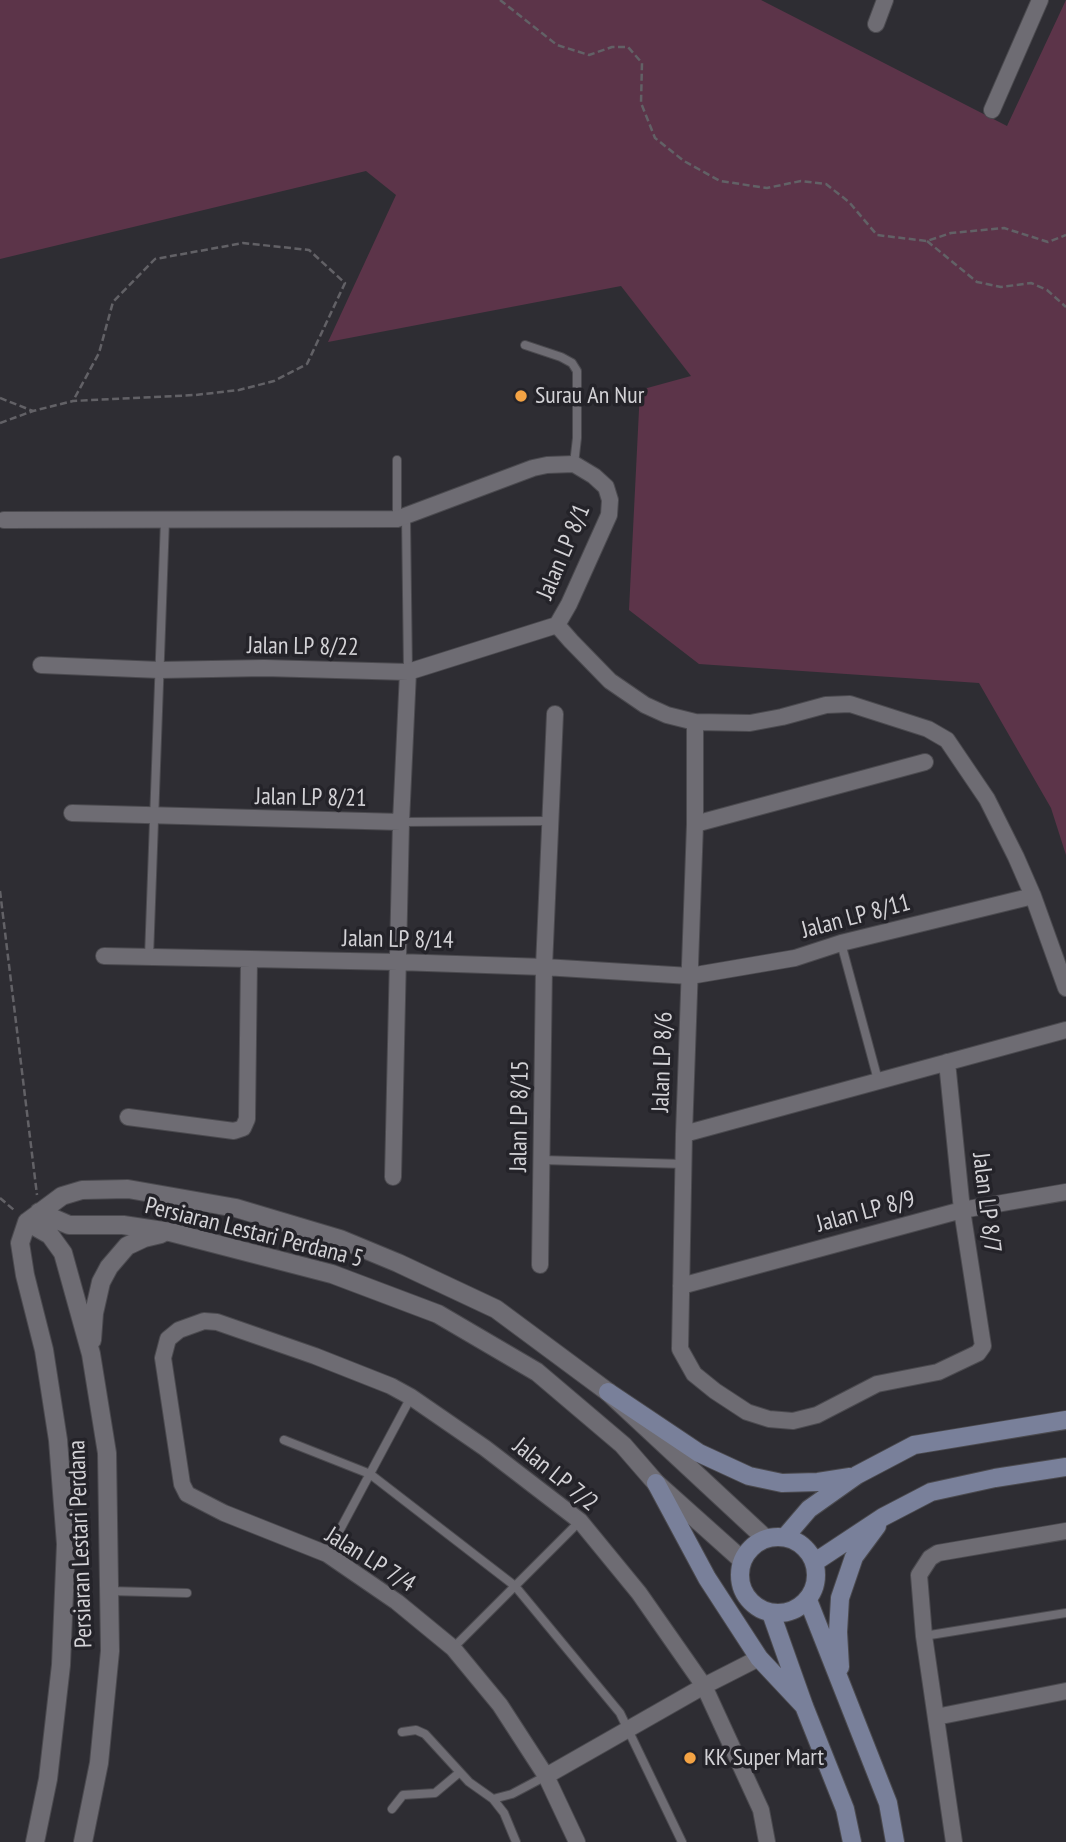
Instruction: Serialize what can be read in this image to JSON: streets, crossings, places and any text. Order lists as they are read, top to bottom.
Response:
{
  "streets": {
    "street": [
      "Jalan LP 8/1",
      "Jalan LP 8/22",
      "Jalan LP 8/21",
      "Jalan LP 8/11",
      "Jalan LP 8/14",
      "Jalan LP 8/6",
      "Jalan LP 8/15",
      "Jalan LP 8/7",
      "Jalan LP 8/9",
      "Persiaran Lestari Perdana 5",
      "Jalan LP 7/2",
      "Persiaran Lestari Perdana",
      "Jalan LP 7/4"
    ]
  },
  "crossings": [
    ["Jalan LP 8/1", "Jalan LP 8/22"],
    ["Jalan LP 8/1", "Jalan LP 8/11"],
    ["Jalan LP 8/1", "Jalan LP 8/6"],
    ["Jalan LP 8/21", "Jalan LP 8/15"],
    ["Jalan LP 8/11", "Jalan LP 8/14"],
    ["Jalan LP 8/11", "Jalan LP 8/6"],
    ["Jalan LP 8/14", "Jalan LP 8/6"],
    ["Jalan LP 8/14", "Jalan LP 8/15"],
    ["Jalan LP 8/6", "Jalan LP 8/7"],
    ["Jalan LP 8/7", "Jalan LP 8/9"],
    ["Persiaran Lestari Perdana 5", "Persiaran Lestari Perdana"],
    ["Jalan LP 7/2", "Jalan LP 7/4"]
  ],
  "places": ["Surau An Nur", "KK Super Mart"]
}
